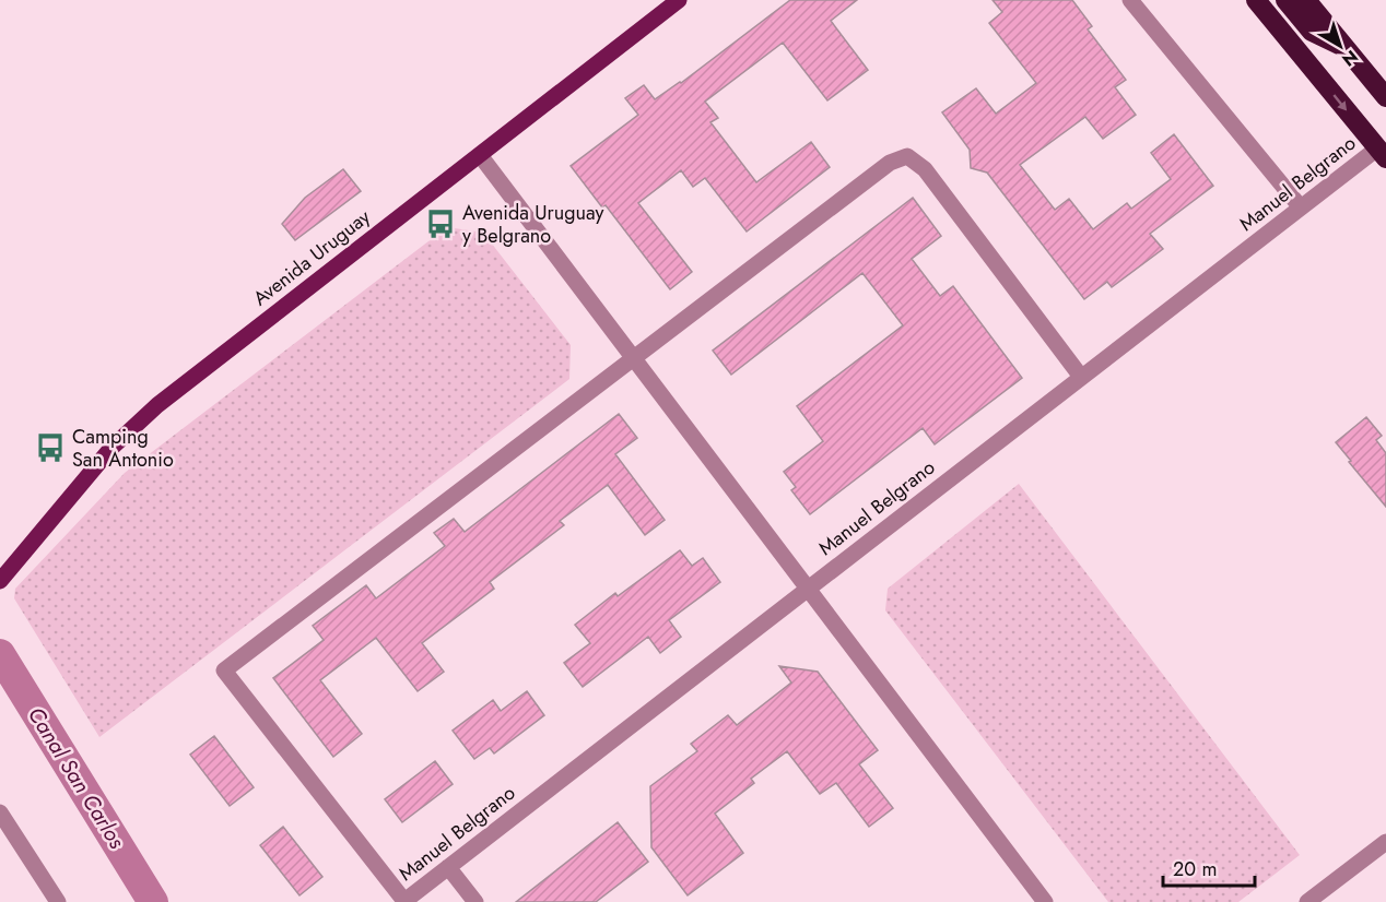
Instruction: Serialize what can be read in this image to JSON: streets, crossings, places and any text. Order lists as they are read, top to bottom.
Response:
{
  "streets": {
    "main road": ["Avenida Uruguay"],
    "street": ["Manuel Belgrano"]
  },
  "water": ["Canal San Carlos"],
  "places": {
    "bus stop": ["Avenida Uruguay y Belgrano", "Camping San Antonio"]
  },
  "scale_bar": "20 m",
  "north": "bottom right"
}
